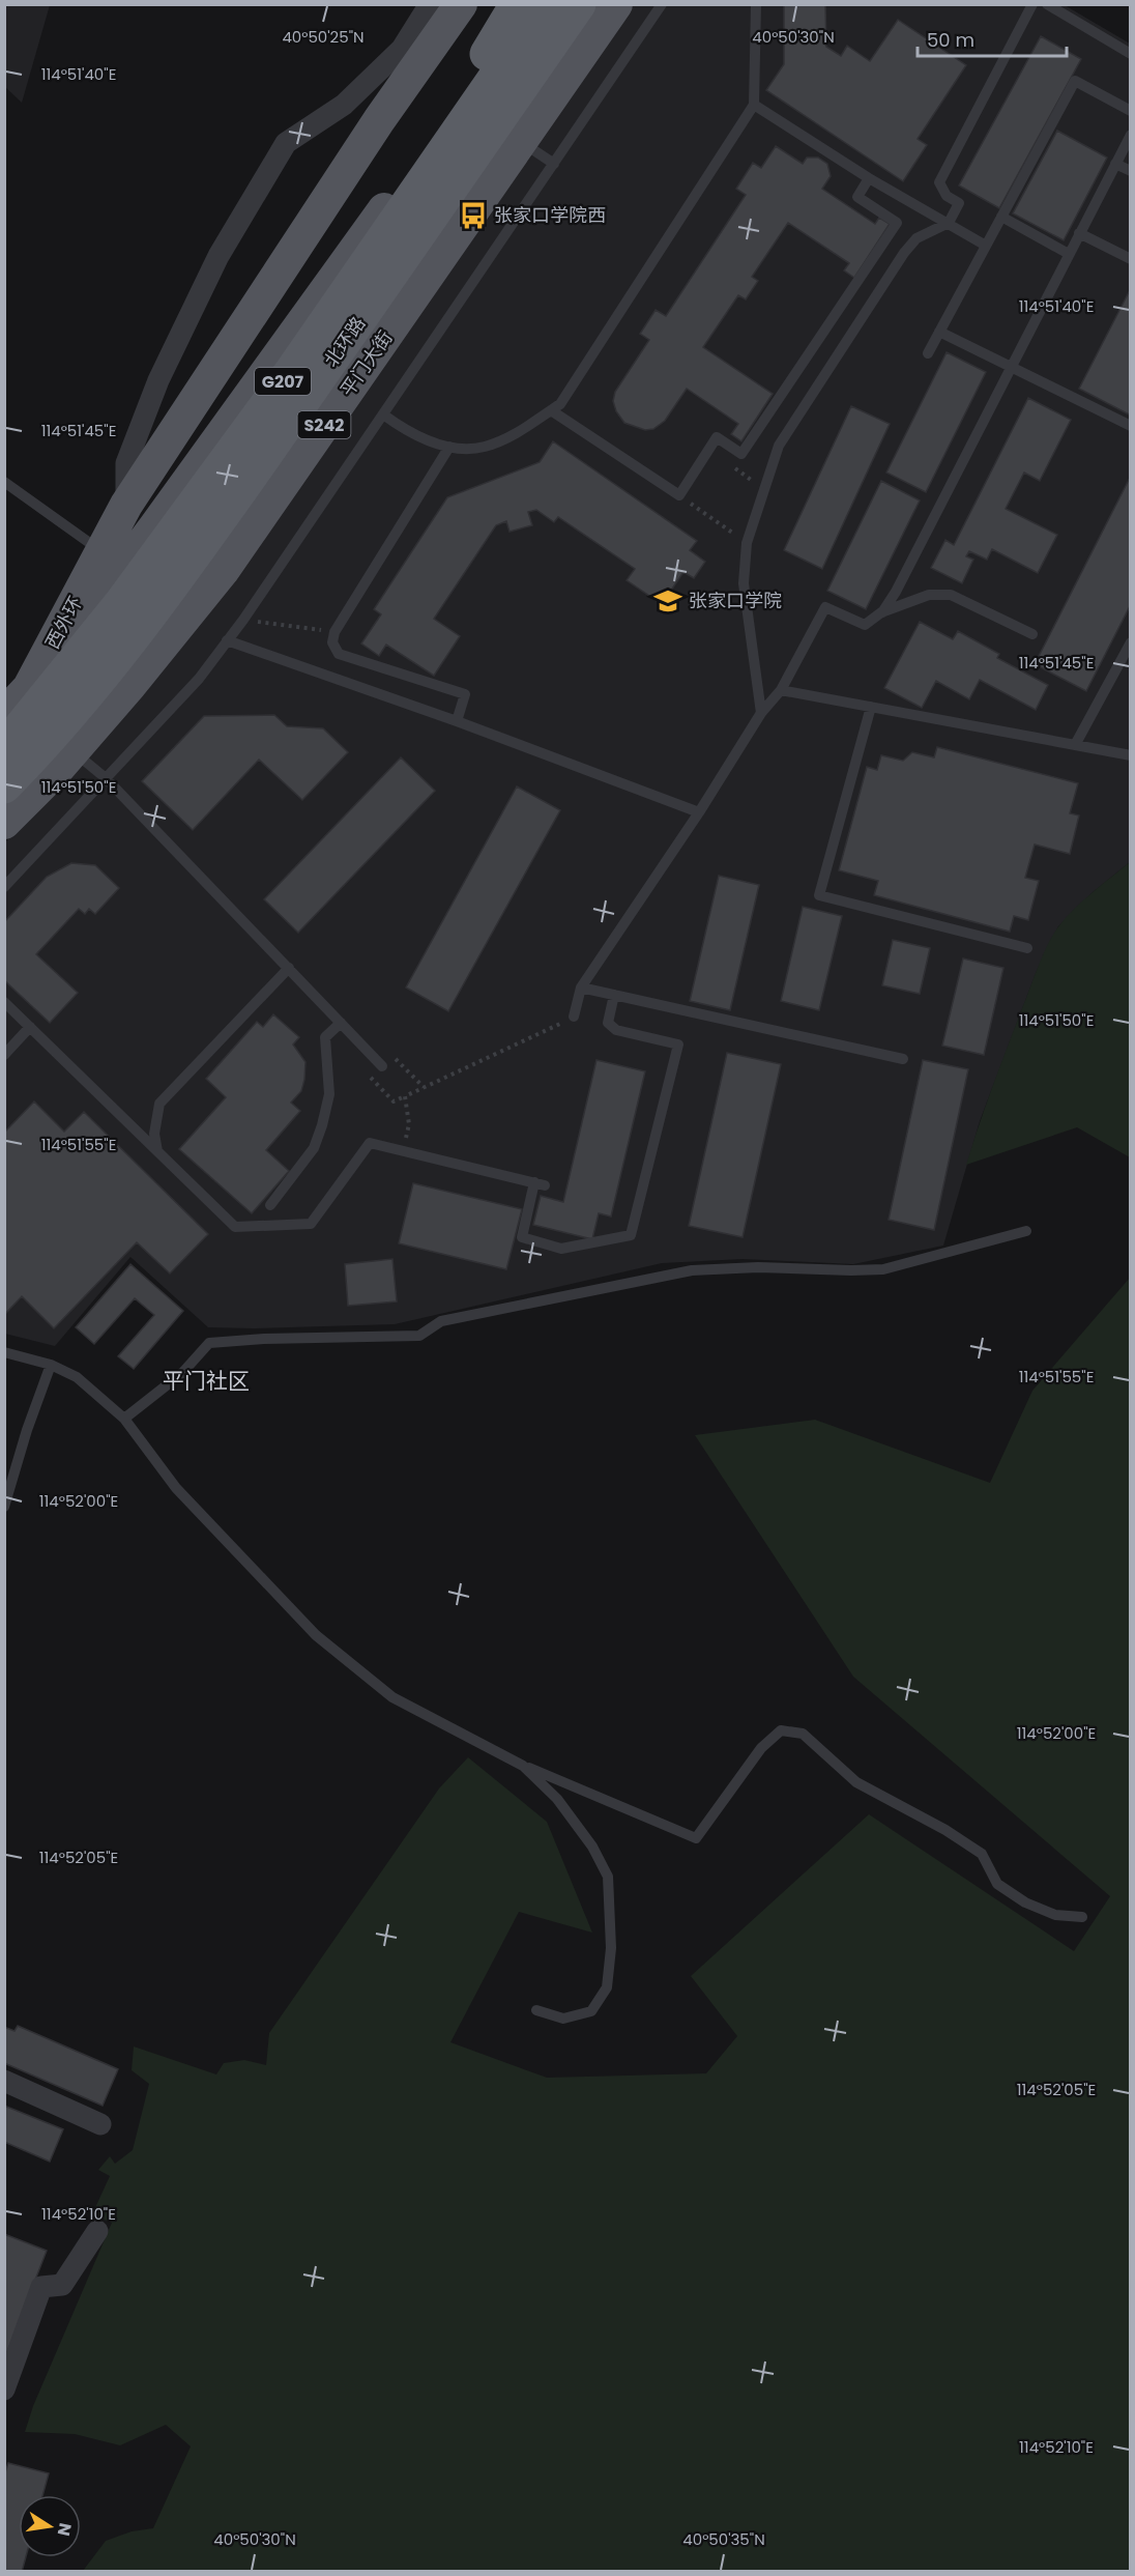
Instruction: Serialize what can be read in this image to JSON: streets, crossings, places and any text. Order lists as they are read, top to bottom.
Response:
{
  "streets": {
    "highway": ["北环路", "G207"],
    "main road": ["平门大街", "S242", "西外环"]
  },
  "districts": ["平门社区"],
  "places": {
    "bus stop": ["张家口学院西"],
    "school or university": ["张家口学院"]
  },
  "scale_bar": "50 m",
  "north": "right",
  "coordinates": [
    "40°50'25\"N",
    "40°50'30\"N",
    "114°51'40\"E",
    "114°51'45\"E",
    "114°51'50\"E",
    "114°51'55\"E",
    "114°52'00\"E",
    "114°52'05\"E",
    "114°52'10\"E",
    "40°50'35\"N"
  ]
}
